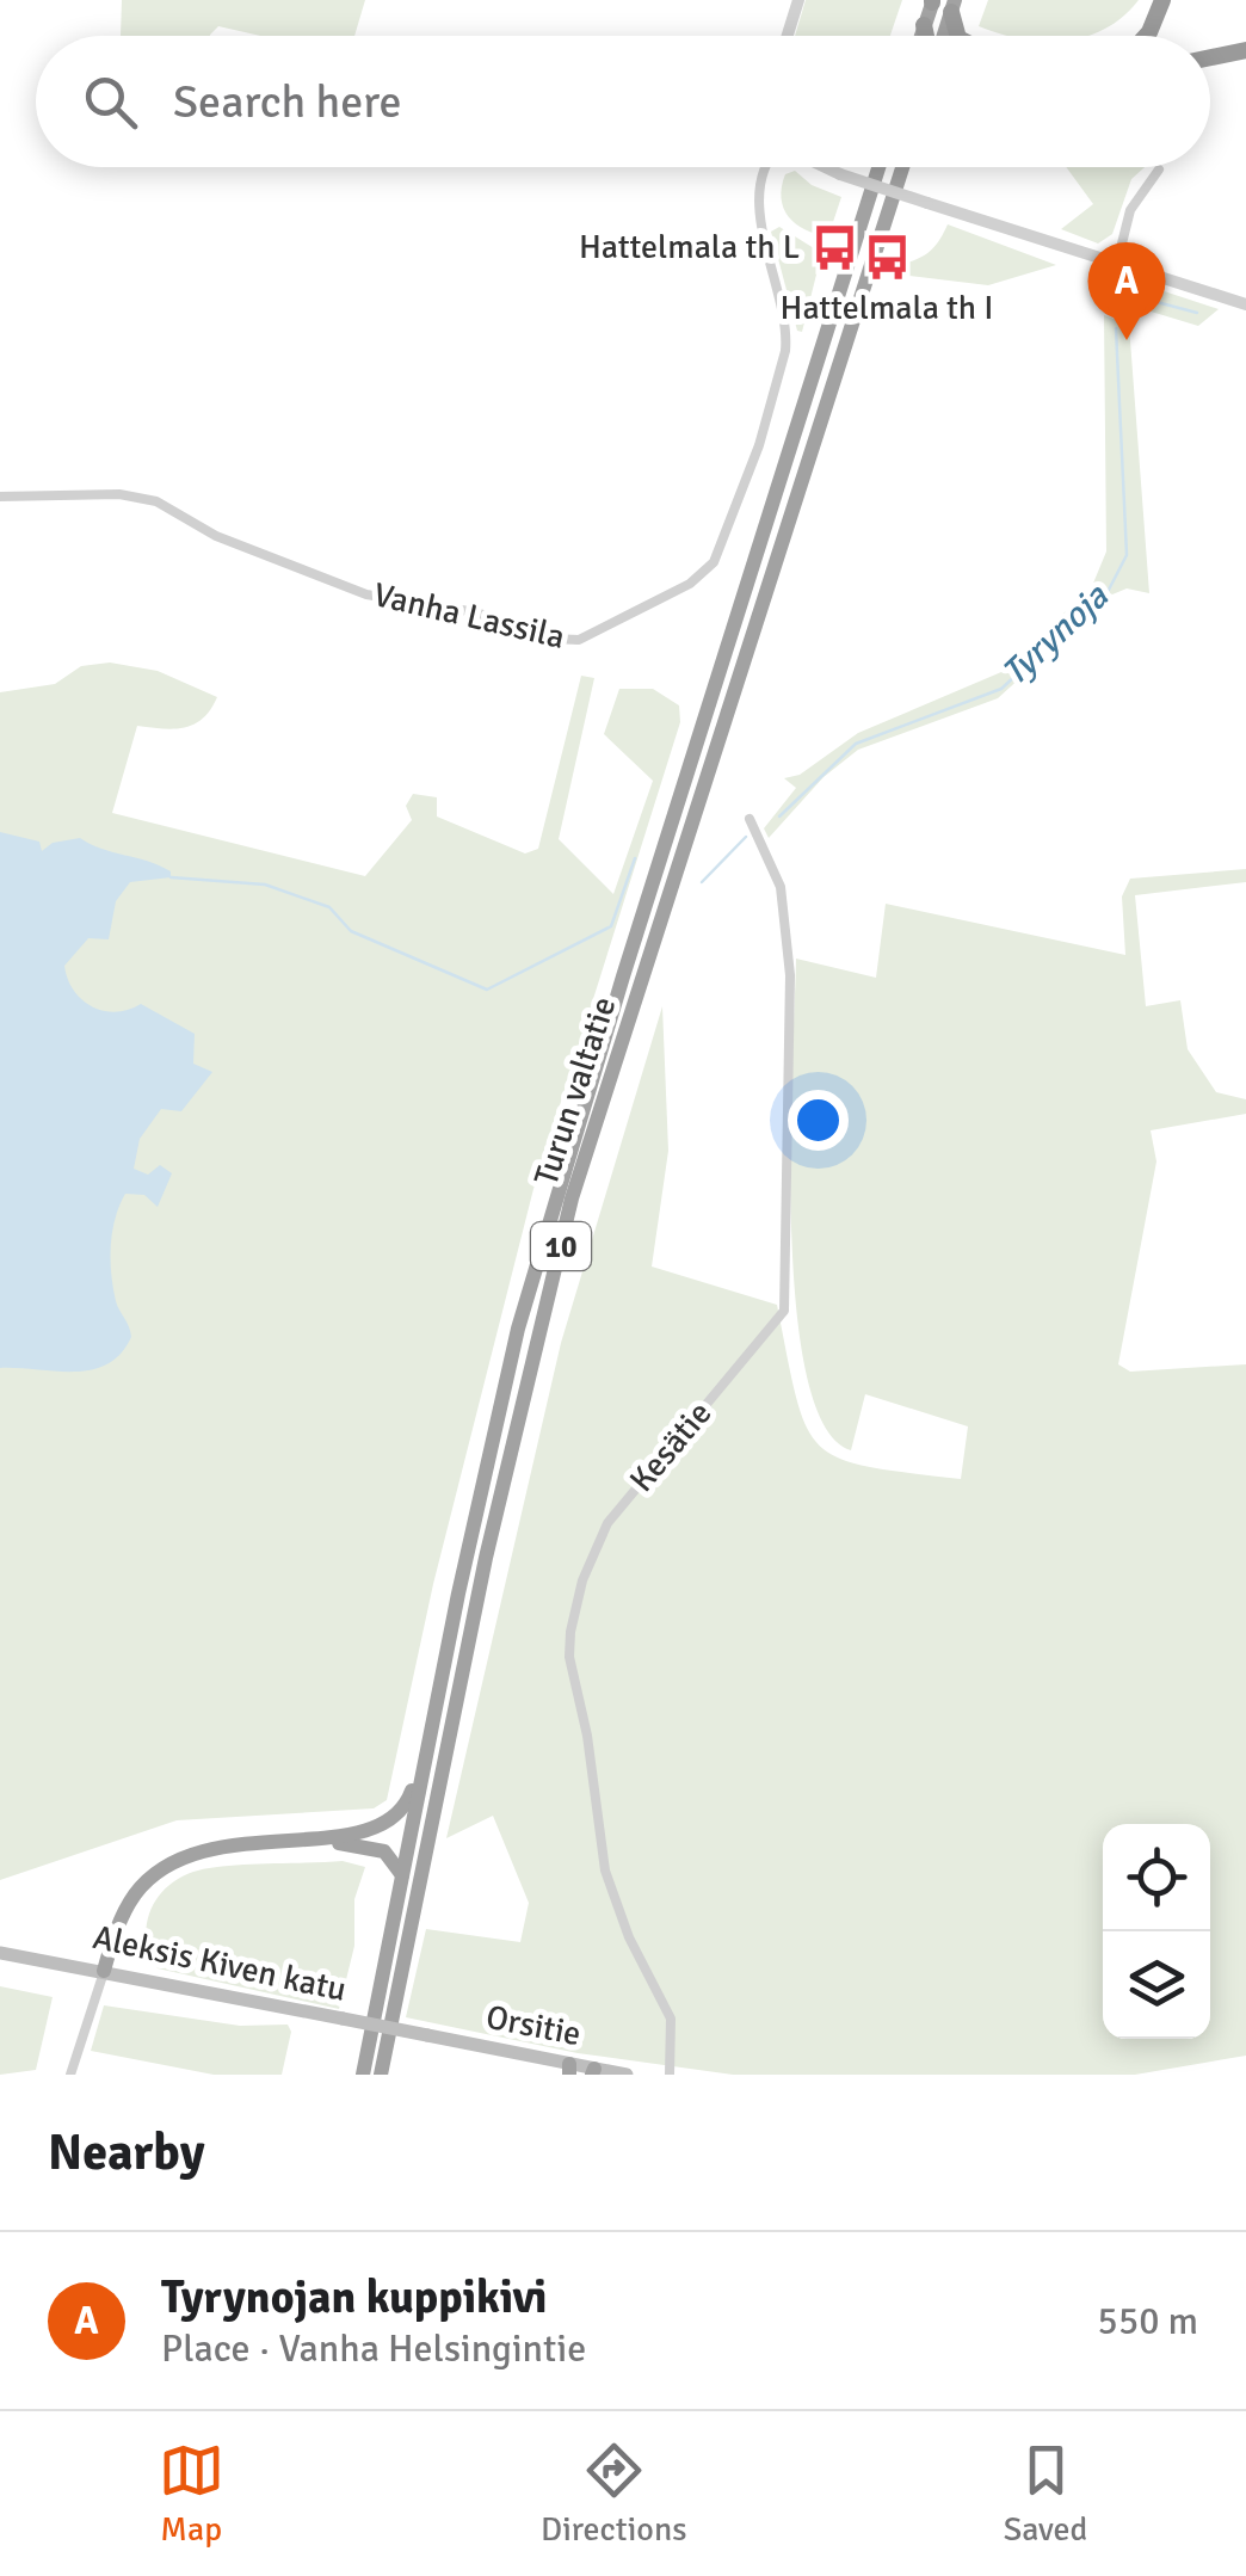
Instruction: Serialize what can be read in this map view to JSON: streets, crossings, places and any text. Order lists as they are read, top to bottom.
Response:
{
  "streets": {
    "highway": ["Turun valtatie", "10"],
    "main road": ["Aleksis Kiven katu", "Orsitie"],
    "street": ["Vanha Lassila", "Kesätie"]
  },
  "crossings": [
    ["Aleksis Kiven katu", "Orsitie"]
  ],
  "water": ["Tyrynoja"],
  "places": {
    "bus stop": ["Hattelmala th L", "Hattelmala th I"]
  },
  "page": {
    "search": "Search here",
    "pins": "A",
    "heading": "Nearby",
    "list": [
      {
        "mark": "A",
        "name": "Tyrynojan kuppikivi",
        "note": "Place · Vanha Helsingintie",
        "value": "550 m"
      }
    ],
    "nav": ["Map", "Directions", "Saved"]
  }
}
